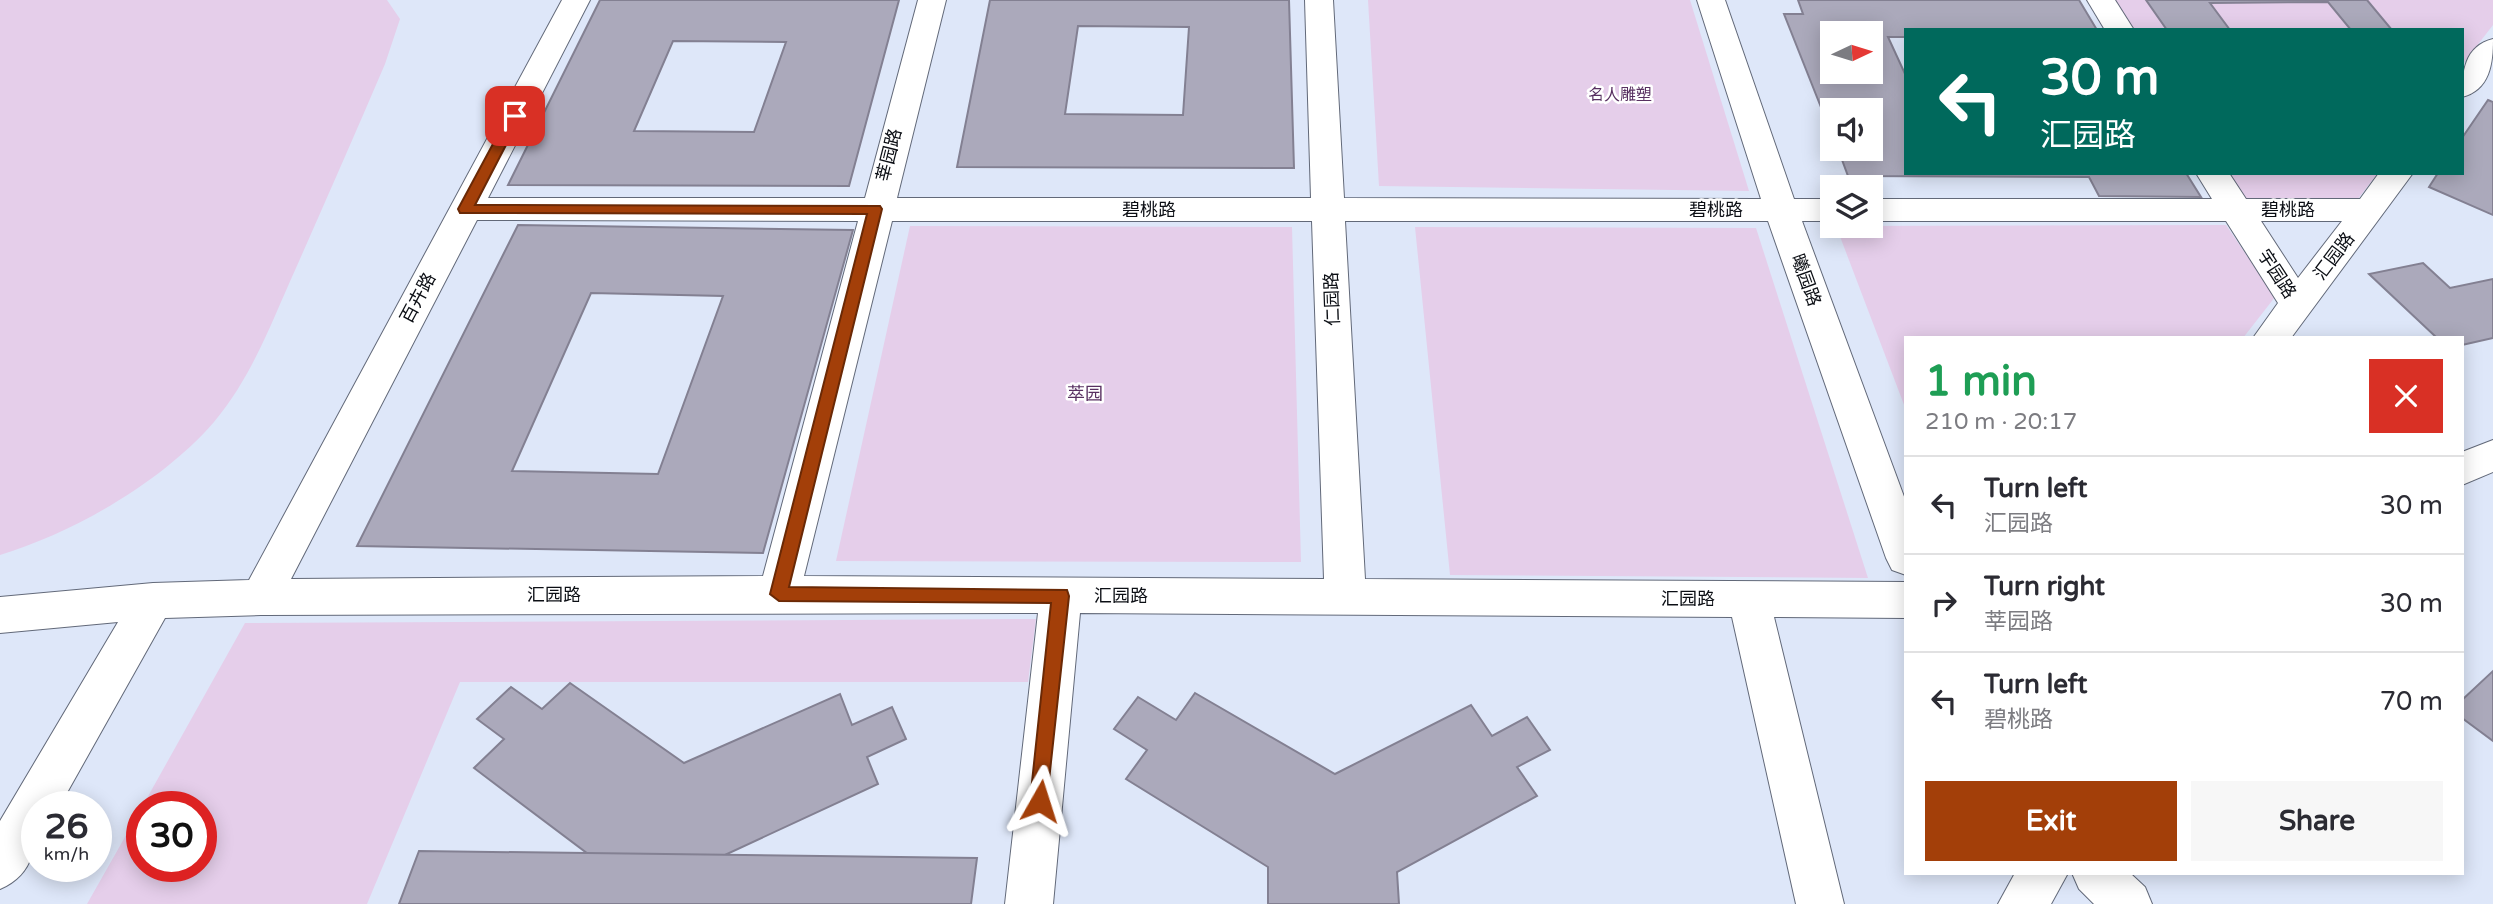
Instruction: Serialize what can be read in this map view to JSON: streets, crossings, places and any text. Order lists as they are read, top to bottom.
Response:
{
  "streets": {
    "street": [
      "莘园路",
      "碧桃路",
      "汇园路",
      "宇园路",
      "曦园路",
      "百卉路",
      "仁园路"
    ]
  },
  "crossings": [
    ["莘园路", "碧桃路"],
    ["莘园路", "汇园路"],
    ["碧桃路", "汇园路"],
    ["碧桃路", "宇园路"],
    ["碧桃路", "曦园路"],
    ["碧桃路", "百卉路"],
    ["碧桃路", "仁园路"],
    ["汇园路", "宇园路"],
    ["汇园路", "百卉路"],
    ["汇园路", "仁园路"]
  ],
  "parks": ["名人雕塑", "萃园"],
  "north": "right",
  "page": {
    "turn": ["30 m", "汇园路"],
    "heading": ["1 min", "210 m · 20:17"],
    "list": [
      {
        "name": "Turn left",
        "note": "汇园路",
        "value": "30 m"
      },
      {
        "name": "Turn right",
        "note": "莘园路",
        "value": "30 m"
      },
      {
        "name": "Turn left",
        "note": "碧桃路",
        "value": "70 m"
      }
    ],
    "buttons": ["Exit", "Share"],
    "speed": "26 km/h",
    "limit": "30"
  }
}
